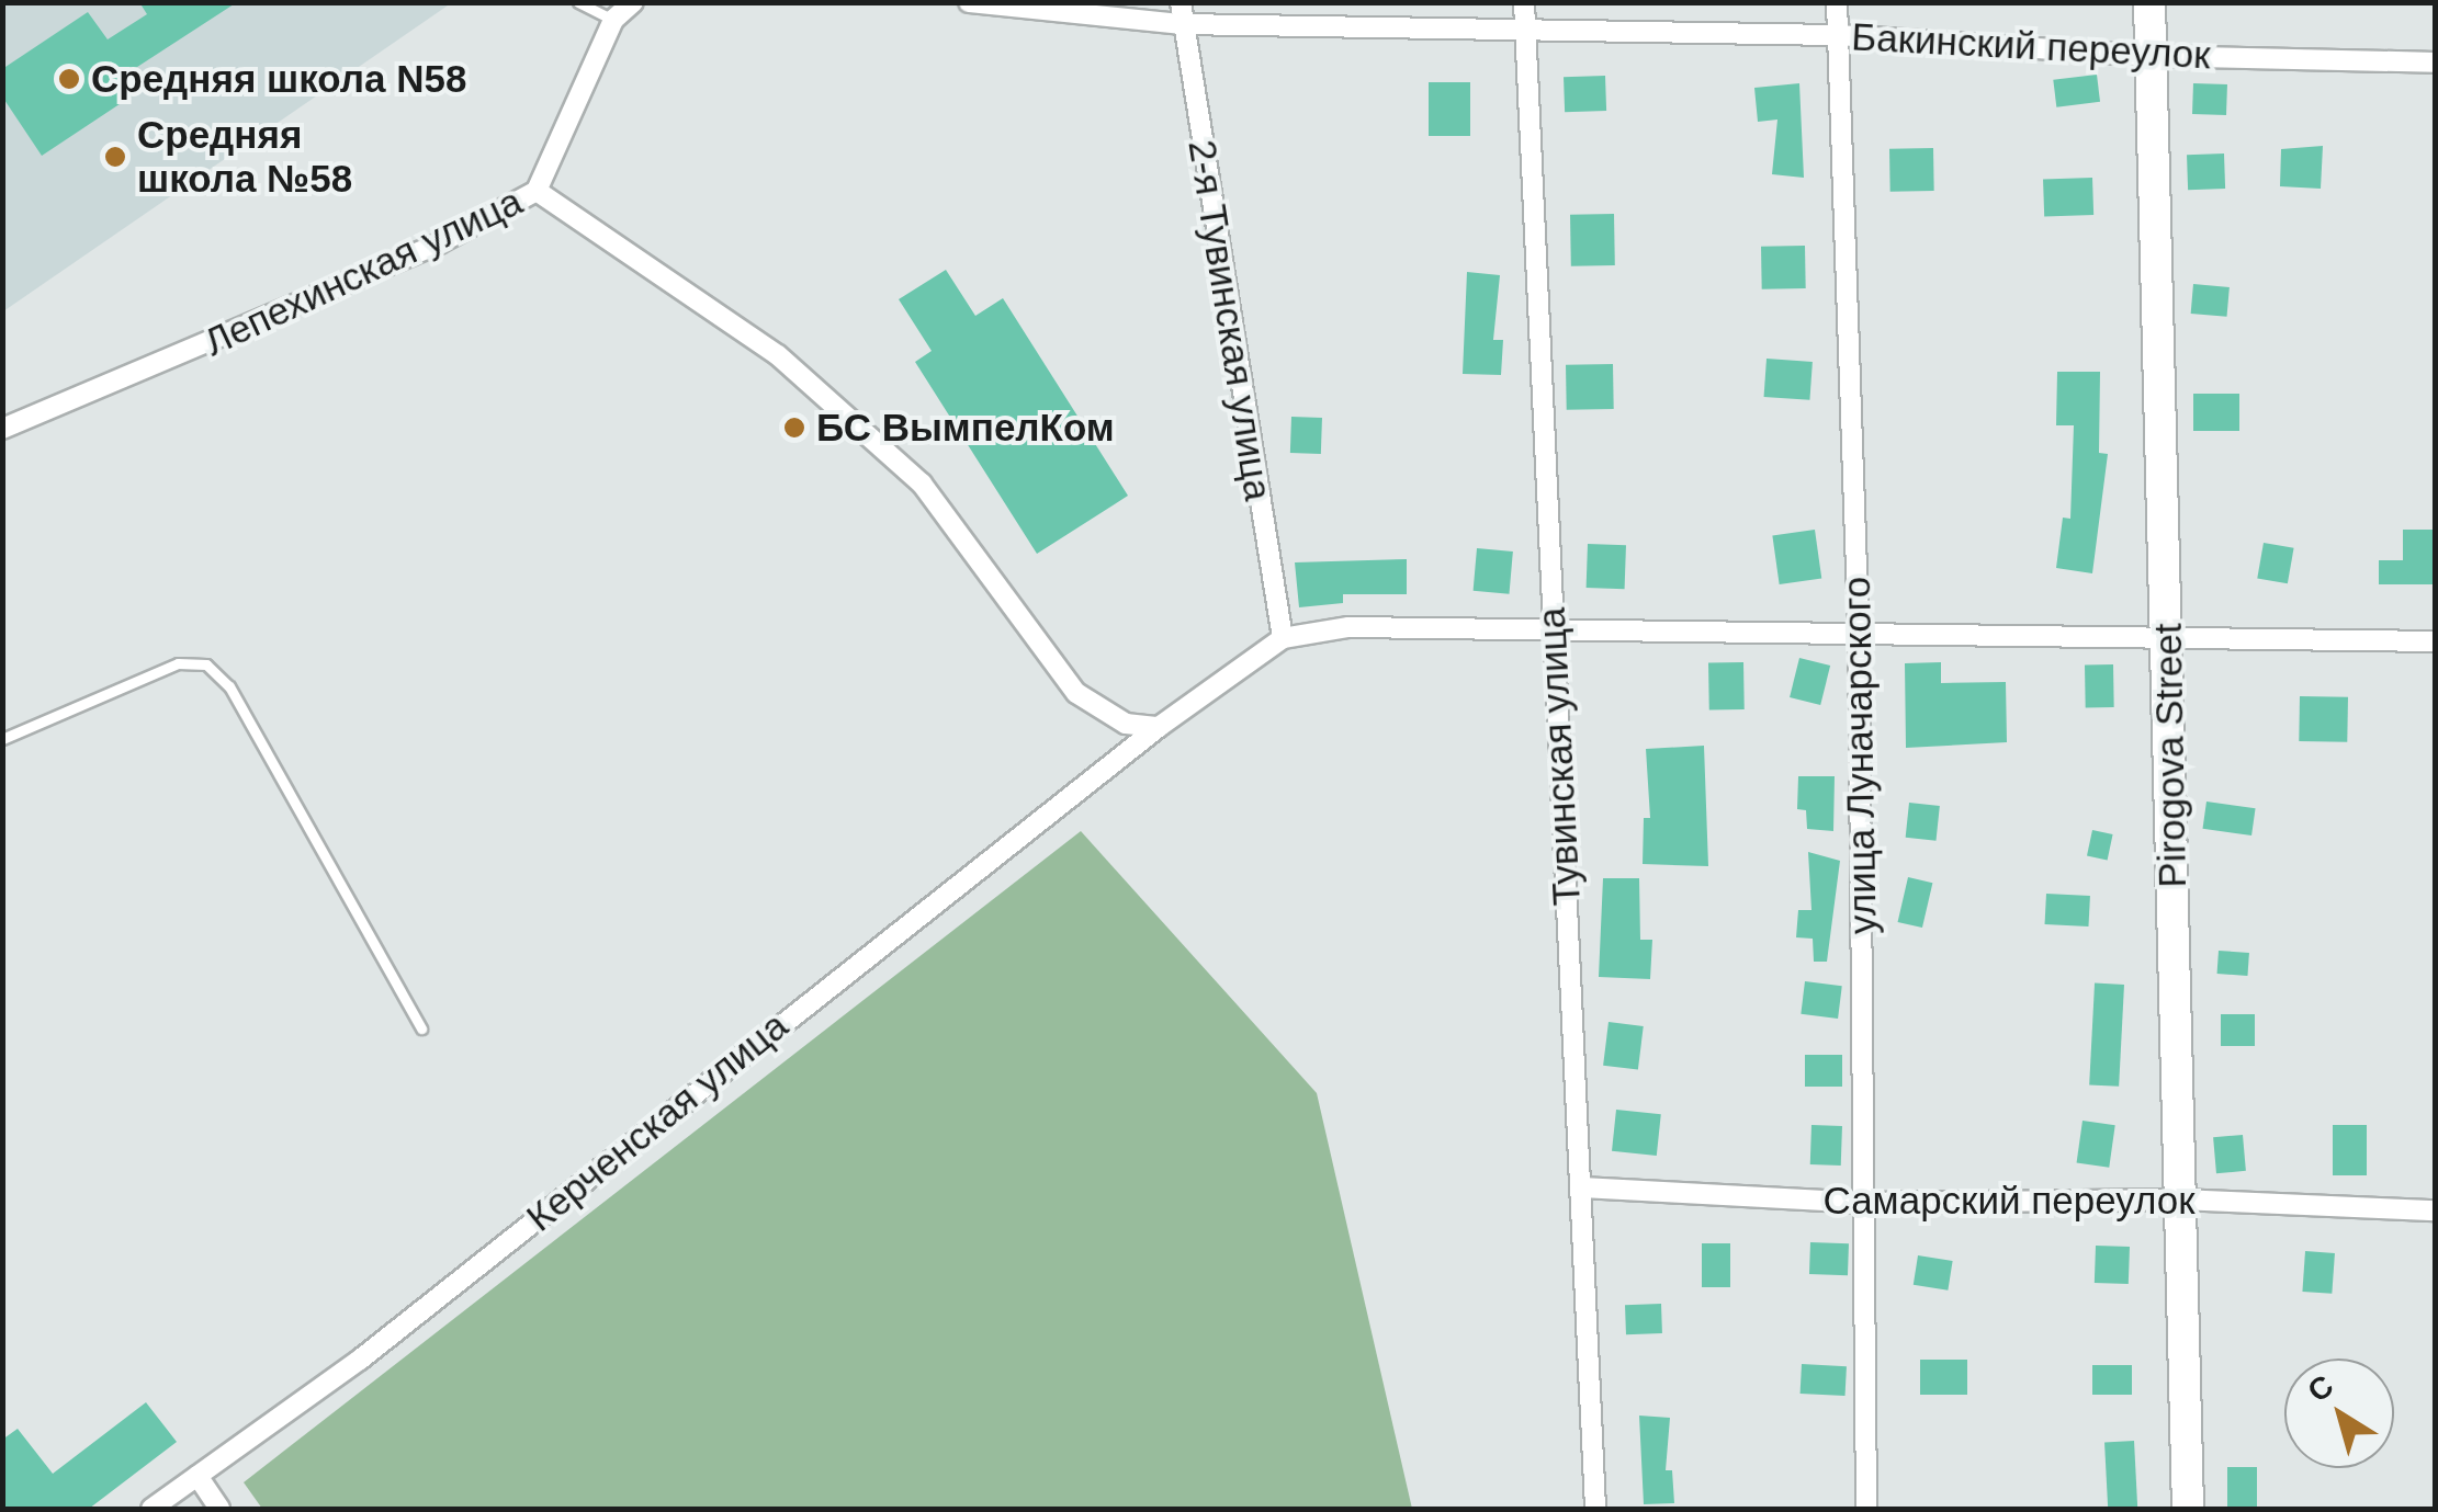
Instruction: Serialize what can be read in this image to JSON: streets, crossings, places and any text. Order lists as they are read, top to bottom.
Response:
{
  "streets": {
    "main road": ["Pirogova Street"],
    "street": [
      "Бакинский переулок",
      "Лепехинская улица",
      "2-я Тувинская улица",
      "улица Луначарского",
      "Тувинская улица",
      "Керченская улица",
      "Самарский переулок"
    ]
  },
  "crossings": [
    ["Бакинский переулок", "2-я Тувинская улица"],
    ["Бакинский переулок", "улица Луначарского"],
    ["Бакинский переулок", "Pirogova Street"],
    ["Бакинский переулок", "Тувинская улица"],
    ["Лепехинская улица", "Керченская улица"],
    ["улица Луначарского", "Самарский переулок"],
    ["Pirogova Street", "Самарский переулок"],
    ["Тувинская улица", "Самарский переулок"]
  ],
  "places": ["Средняя школа N58", "Средняя школа №58", "БС ВымпелКом"],
  "north": "top left"
}
